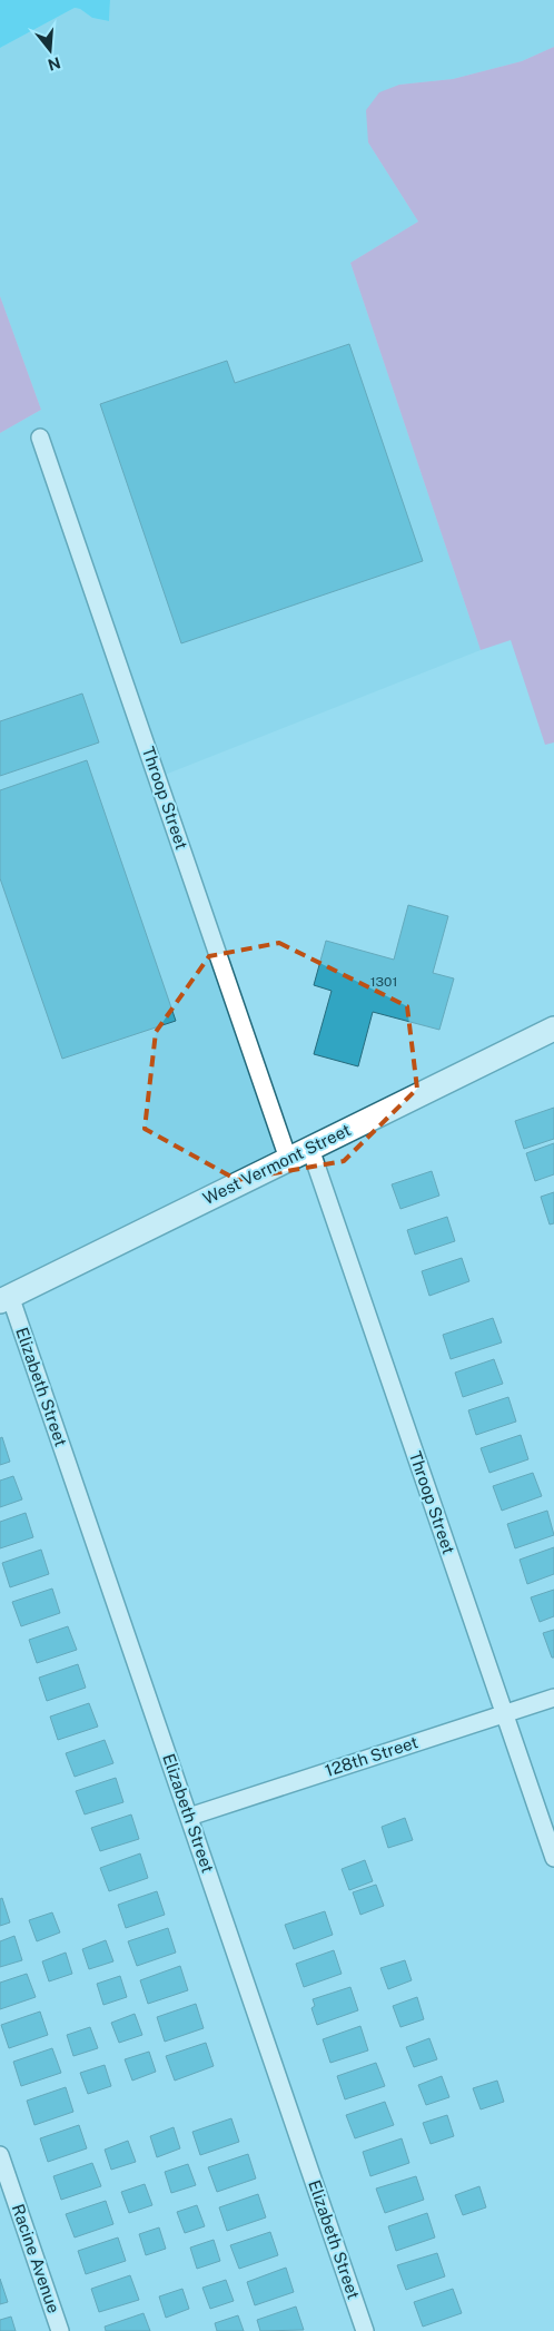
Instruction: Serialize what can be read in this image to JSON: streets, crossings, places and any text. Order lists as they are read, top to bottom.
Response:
{
  "streets": {
    "street": [
      "Throop Street",
      "West Vermont Street",
      "Elizabeth Street",
      "128th Street",
      "Racine Avenue"
    ]
  },
  "crossings": [
    ["Throop Street", "West Vermont Street"],
    ["Throop Street", "128th Street"],
    ["West Vermont Street", "Elizabeth Street"],
    ["Elizabeth Street", "128th Street"]
  ],
  "house_numbers": ["1301"],
  "north": "bottom"
}
